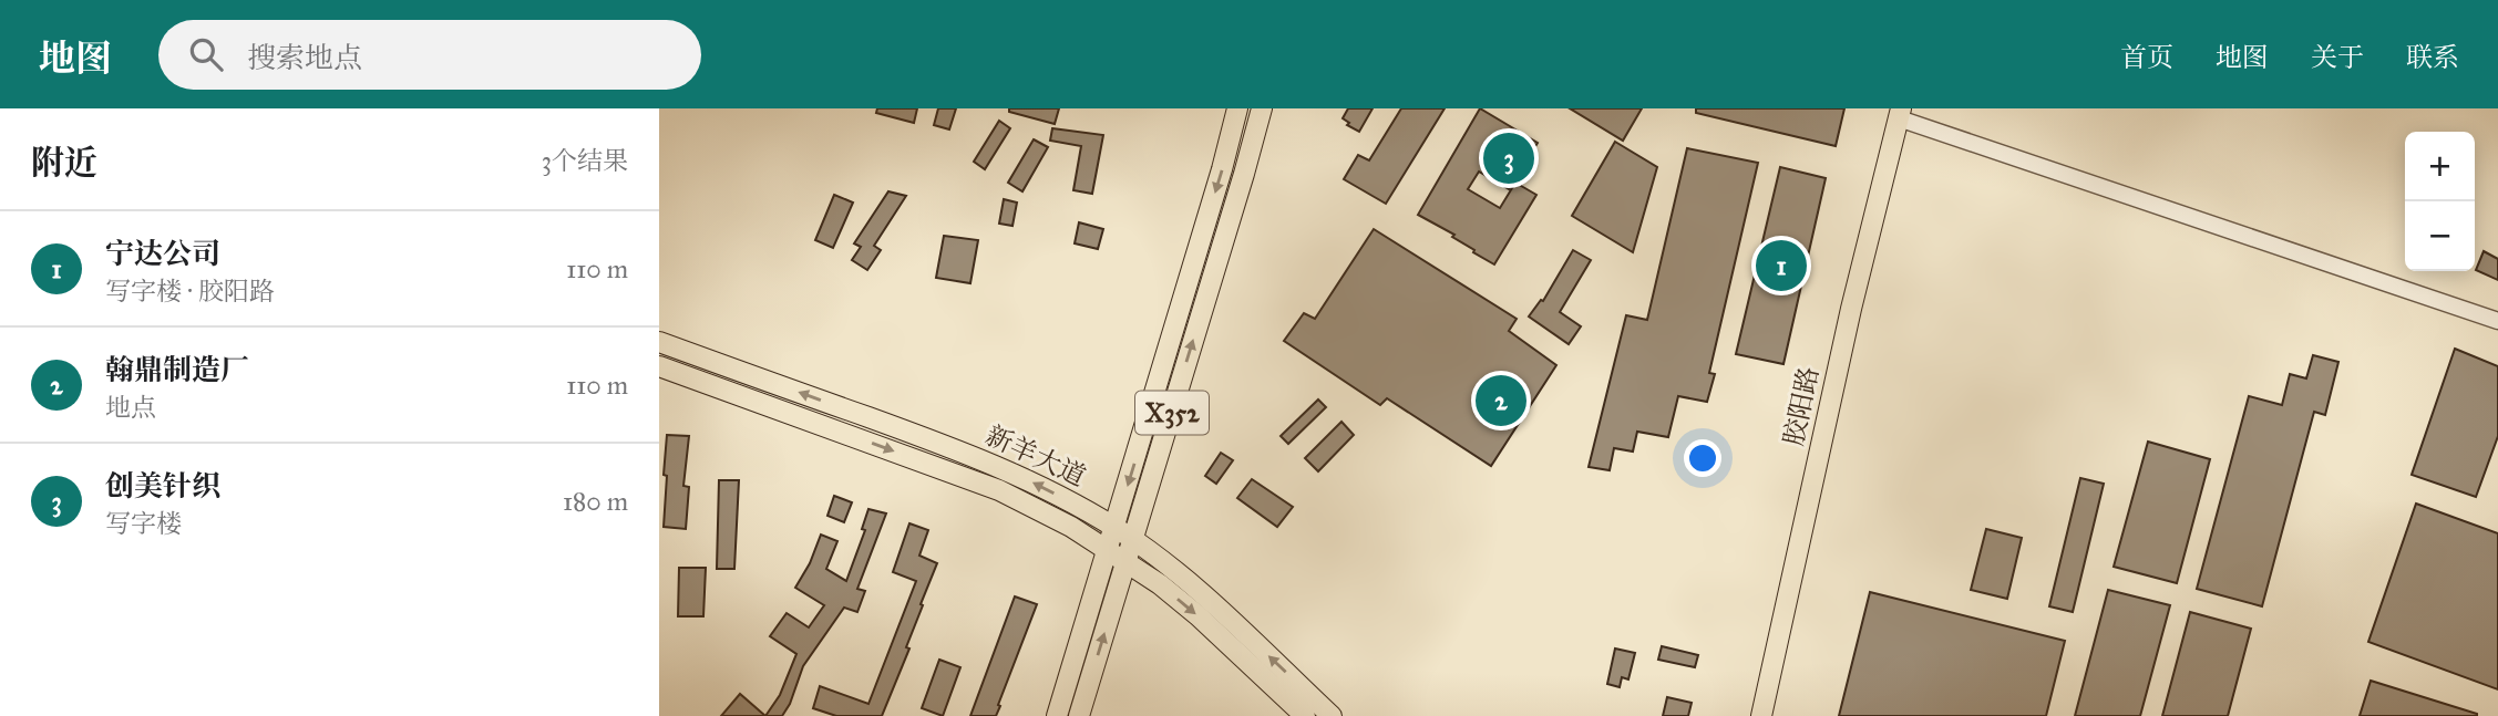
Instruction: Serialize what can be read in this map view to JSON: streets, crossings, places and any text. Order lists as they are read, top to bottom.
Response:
{
  "streets": {
    "main road": ["胶阳路", "X352", "新羊大道"]
  },
  "crossings": [
    ["X352", "新羊大道"]
  ],
  "page": {
    "header": "地图",
    "search": "搜索地点",
    "nav": [
      "首页",
      "地图",
      "关于",
      "联系"
    ],
    "heading": ["附近", "3个结果"],
    "pins": ["3", "1", "2"],
    "map_buttons": ["+", "−"],
    "list": [
      {
        "mark": "1",
        "name": "宁达公司",
        "note": "写字楼 · 胶阳路",
        "value": "110 m"
      },
      {
        "mark": "2",
        "name": "翰鼎制造厂",
        "note": "地点",
        "value": "110 m"
      },
      {
        "mark": "3",
        "name": "创美针织",
        "note": "写字楼",
        "value": "180 m"
      }
    ]
  }
}
